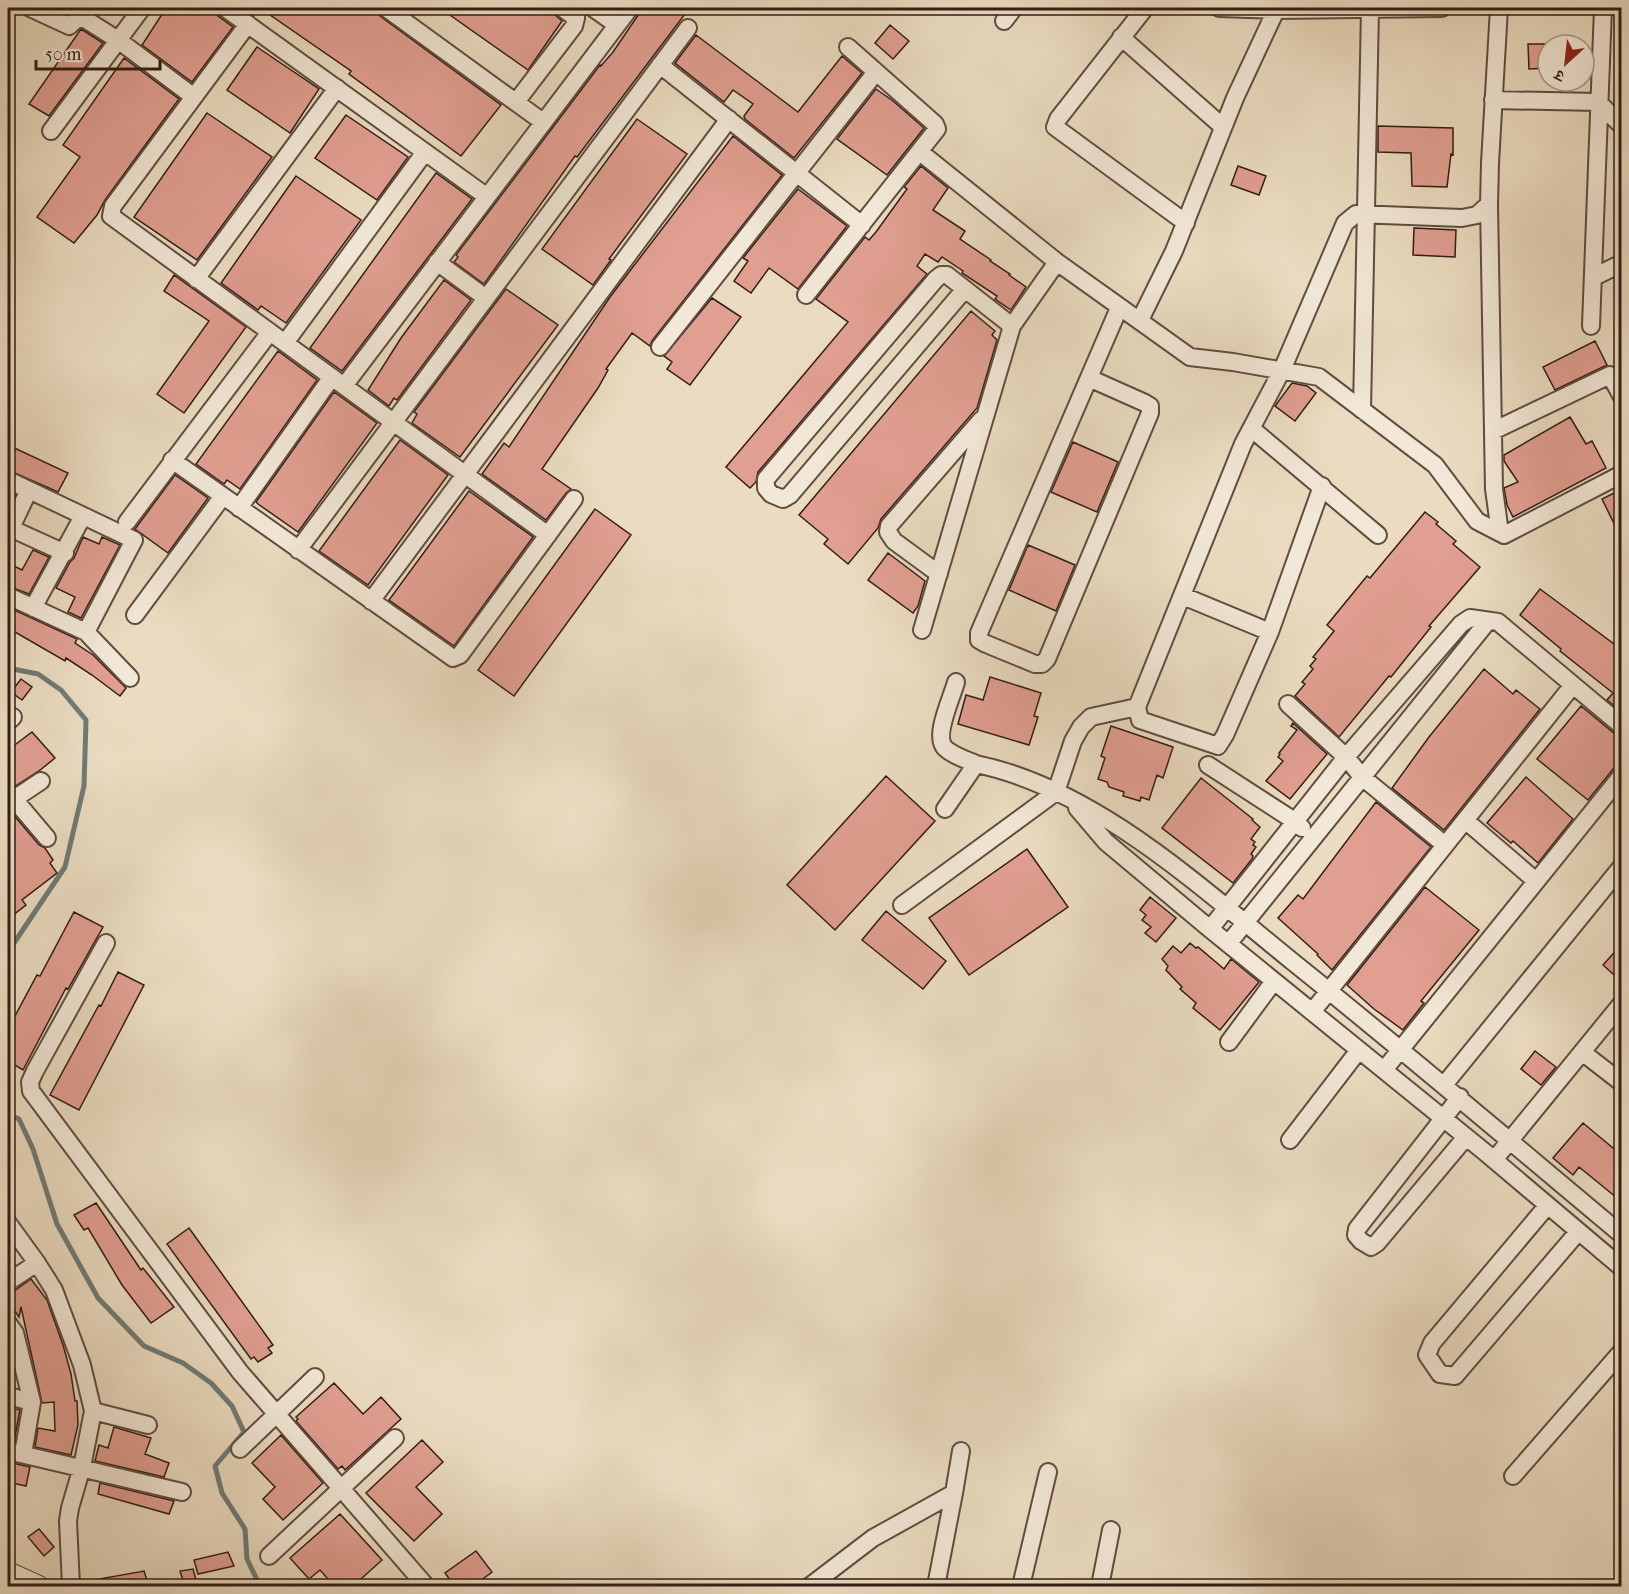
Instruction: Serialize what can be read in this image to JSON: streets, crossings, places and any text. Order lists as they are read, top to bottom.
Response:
{
  "scale_bar": "50 m",
  "north": "bottom left"
}
